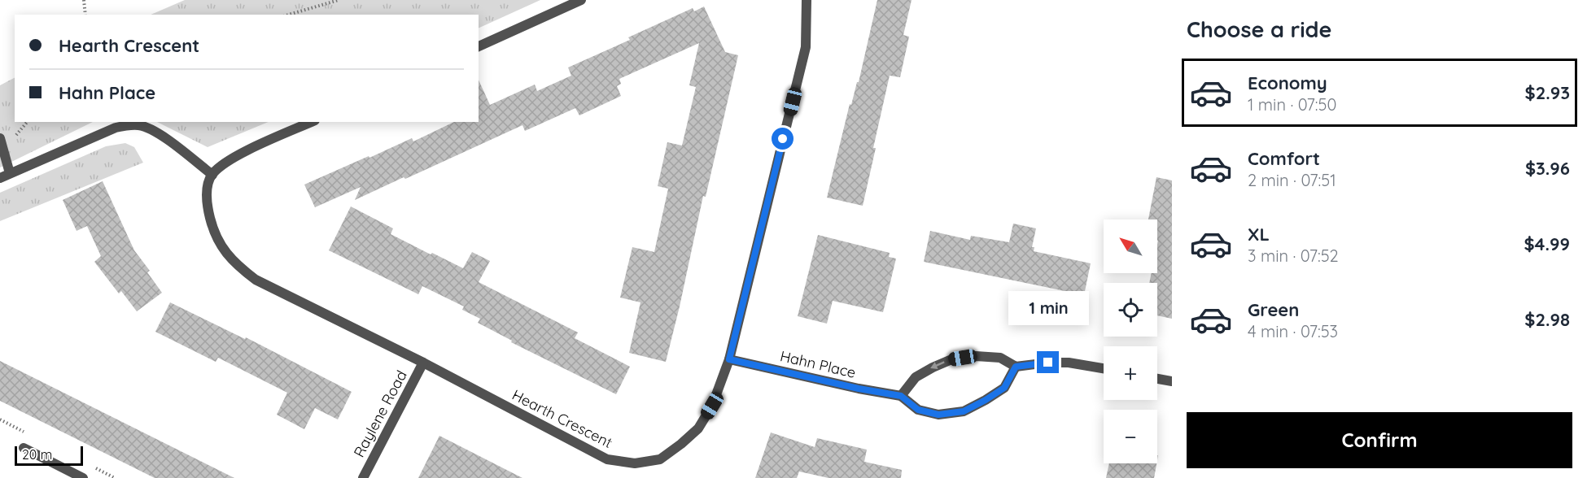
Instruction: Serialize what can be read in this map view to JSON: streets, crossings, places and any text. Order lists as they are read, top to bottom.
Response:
{
  "streets": {
    "street": ["Hahn Place", "Raylene Road", "Hearth Crescent"]
  },
  "crossings": [
    ["Hahn Place", "Hearth Crescent"],
    ["Raylene Road", "Hearth Crescent"]
  ],
  "scale_bar": "20 m",
  "north": "top left",
  "page": {
    "heading": "Choose a ride",
    "banner": ["Hearth Crescent", "Hahn Place"],
    "list": [
      {
        "name": "Economy",
        "note": "1 min · 07:50",
        "value": "$2.93"
      },
      {
        "name": "Comfort",
        "note": "2 min · 07:51",
        "value": "$3.96"
      },
      {
        "name": "XL",
        "note": "3 min · 07:52",
        "value": "$4.99"
      },
      {
        "name": "Green",
        "note": "4 min · 07:53",
        "value": "$2.98"
      }
    ],
    "map_buttons": ["+", "−"],
    "bubble": "1 min",
    "buttons": "Confirm",
    "scale": "20 m"
  }
}
